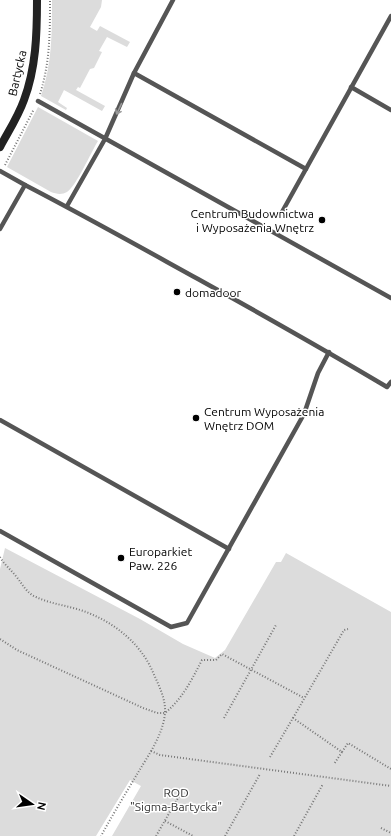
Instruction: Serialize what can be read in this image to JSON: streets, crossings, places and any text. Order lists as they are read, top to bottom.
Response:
{
  "streets": {
    "street": ["Bartycka"]
  },
  "parks": ["ROD \"Sigma-Bartycka\""],
  "places": [
    "Centrum Budownictwa i Wyposażenia Wnętrz",
    "domadoor",
    "Centrum Wyposażenia Wnętrz DOM",
    "Europarkiet Paw. 226"
  ],
  "north": "right"
}
